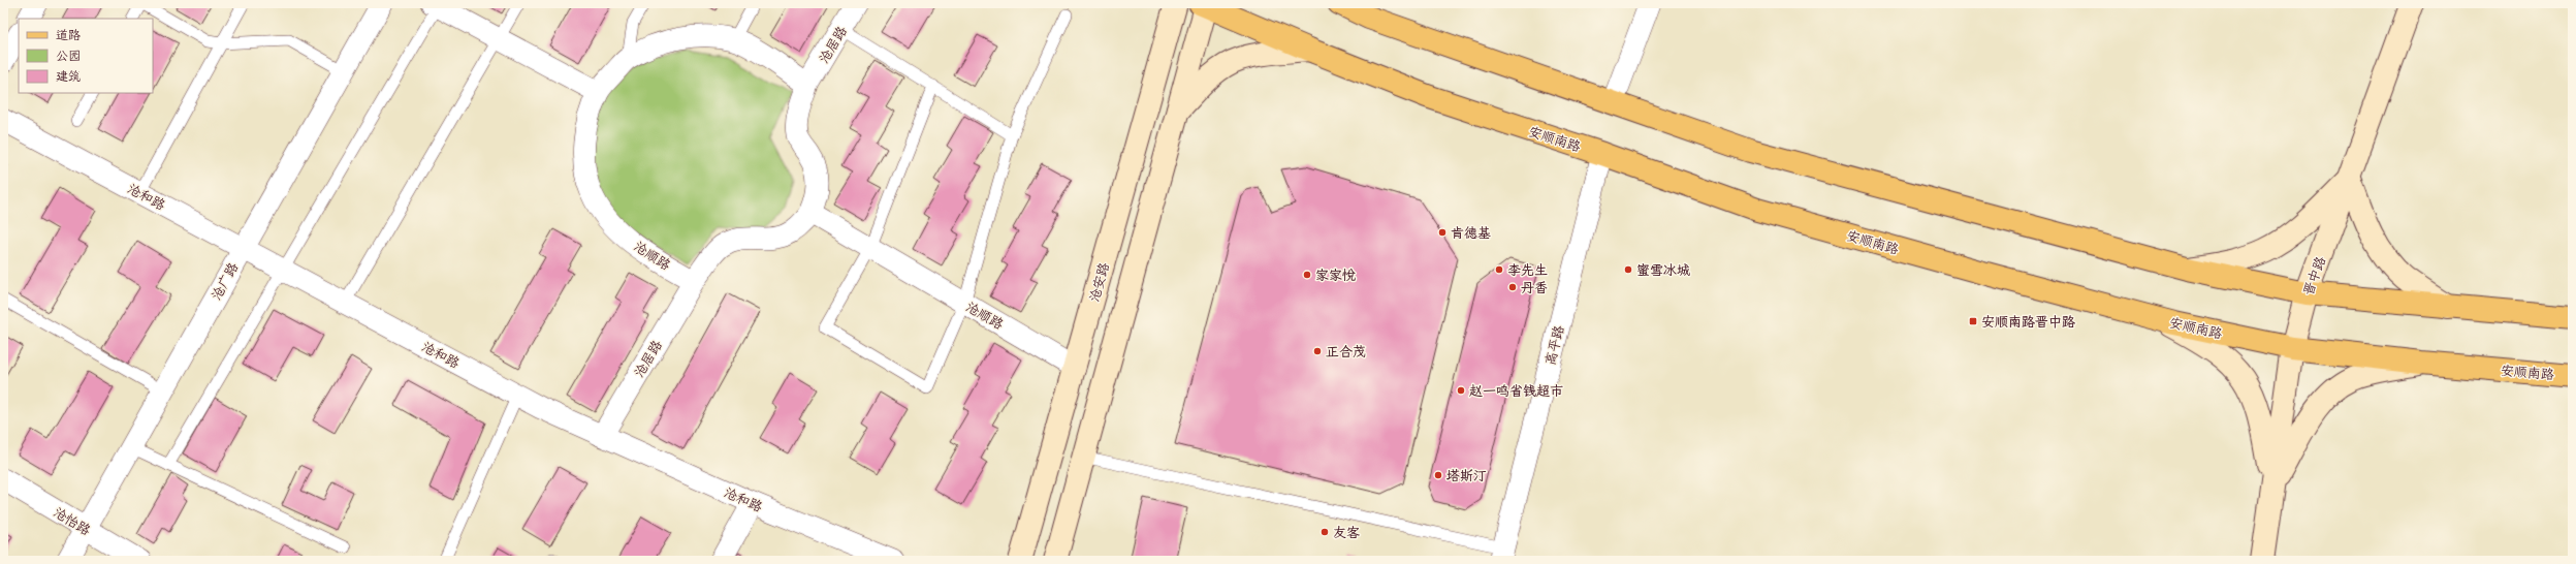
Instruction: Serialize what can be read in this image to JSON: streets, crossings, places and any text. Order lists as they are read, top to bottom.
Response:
{
  "streets": {
    "main road": ["安顺南路"],
    "street": [
      "沧居路",
      "沧和路",
      "沧顺路",
      "晋中路",
      "沧广路",
      "沧安路",
      "高平路",
      "沧怡路"
    ]
  },
  "crossings": [
    ["沧居路", "沧和路"],
    ["沧居路", "沧顺路"],
    ["安顺南路", "晋中路"],
    ["安顺南路", "高平路"],
    ["沧和路", "沧广路"],
    ["沧顺路", "沧安路"],
    ["沧广路", "沧怡路"]
  ],
  "places": {
    "other": [
      "肯德基",
      "李先生",
      "蜜雪冰城",
      "家家悦",
      "丹香",
      "正合茂",
      "赵一鸣省钱超市",
      "塔斯汀",
      "友客"
    ],
    "transit": ["安顺南路晋中路"]
  },
  "legend": ["道路", "公园", "建筑"]
}
